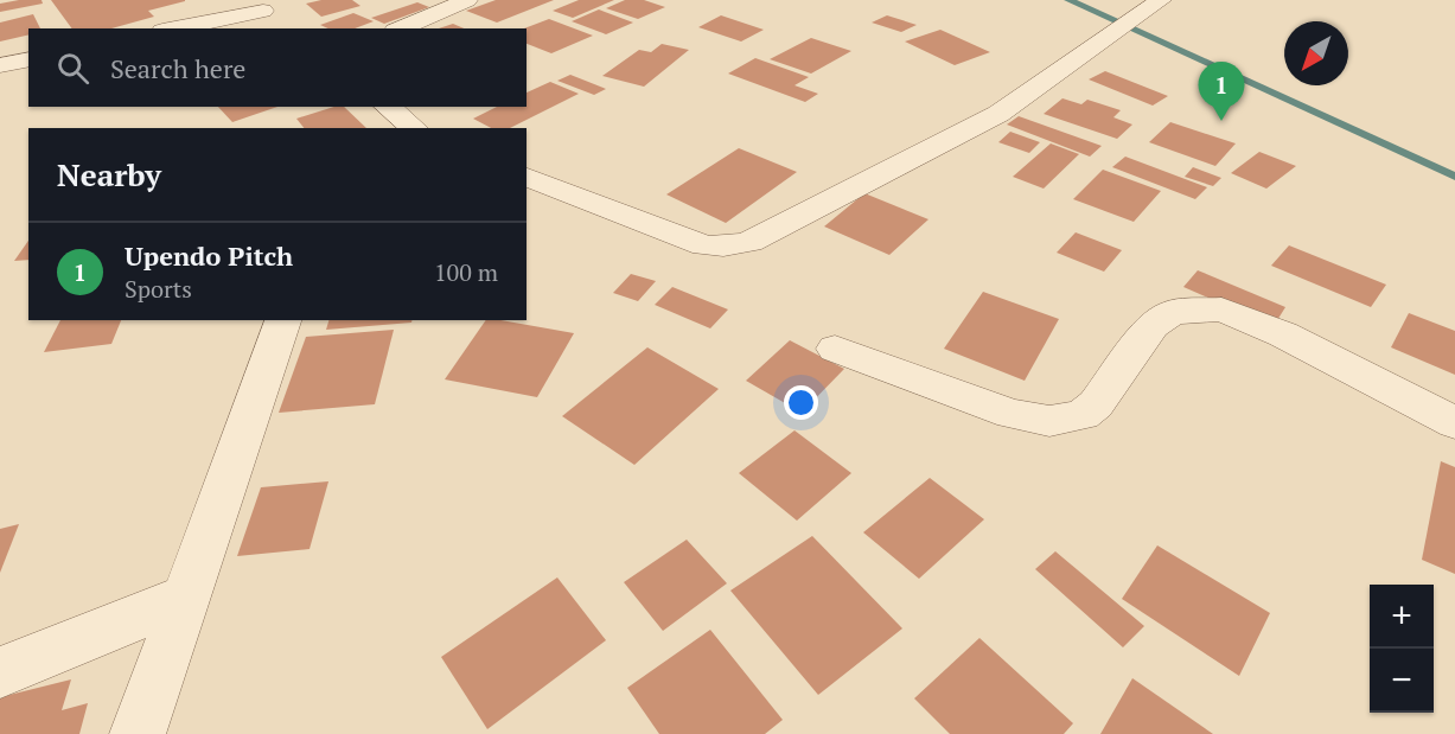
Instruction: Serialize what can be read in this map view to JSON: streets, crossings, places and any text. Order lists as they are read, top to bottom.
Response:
{
  "north": "bottom left",
  "page": {
    "search": "Search here",
    "pins": "1",
    "heading": "Nearby",
    "list": [
      {
        "mark": "1",
        "name": "Upendo Pitch",
        "note": "Sports",
        "value": "100 m"
      }
    ],
    "map_buttons": ["+", "−"]
  }
}
